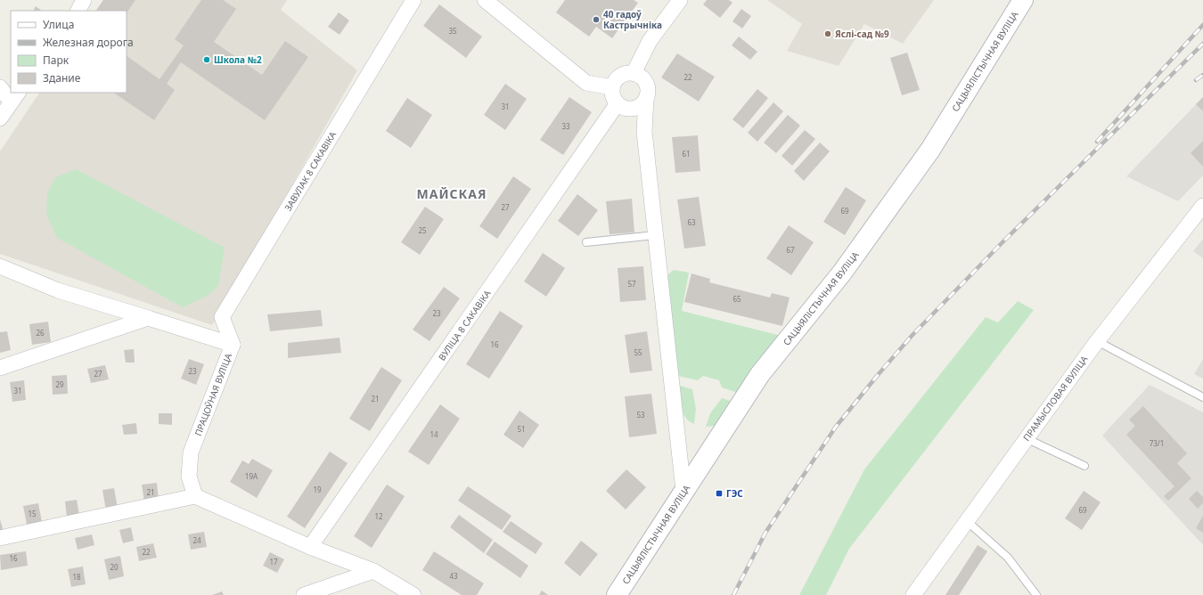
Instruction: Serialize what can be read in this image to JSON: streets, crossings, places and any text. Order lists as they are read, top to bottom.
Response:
{
  "streets": {
    "street": [
      "САЦЫЯЛІСТЫЧНАЯ ВУЛІЦА",
      "ЗАВУЛАК 8 САКАВІКА",
      "ВУЛІЦА 8 САКАВІКА",
      "ПРАЦОЎНАЯ ВУЛІЦА",
      "ПРАМЫСЛОВАЯ ВУЛІЦА"
    ]
  },
  "crossings": [
    ["ЗАВУЛАК 8 САКАВІКА", "ПРАЦОЎНАЯ ВУЛІЦА"]
  ],
  "districts": ["МАЙСКАЯ"],
  "places": {
    "other": ["40 гадоў Кастрычніка", "Яслі-сад №9", "Школа №2"],
    "transit": ["ГЭС"]
  },
  "house_numbers": [
    "35",
    "22",
    "31",
    "33",
    "61",
    "27",
    "69",
    "63",
    "25",
    "67",
    "57",
    "65",
    "23",
    "26",
    "16",
    "55",
    "23",
    "27",
    "29",
    "31",
    "21",
    "53",
    "51",
    "14",
    "73/1",
    "19А",
    "19",
    "21",
    "69",
    "15",
    "12",
    "24",
    "22",
    "16",
    "17",
    "20",
    "43",
    "18"
  ],
  "legend": [
    "Улица",
    "Железная дорога",
    "Парк",
    "Здание"
  ]
}
